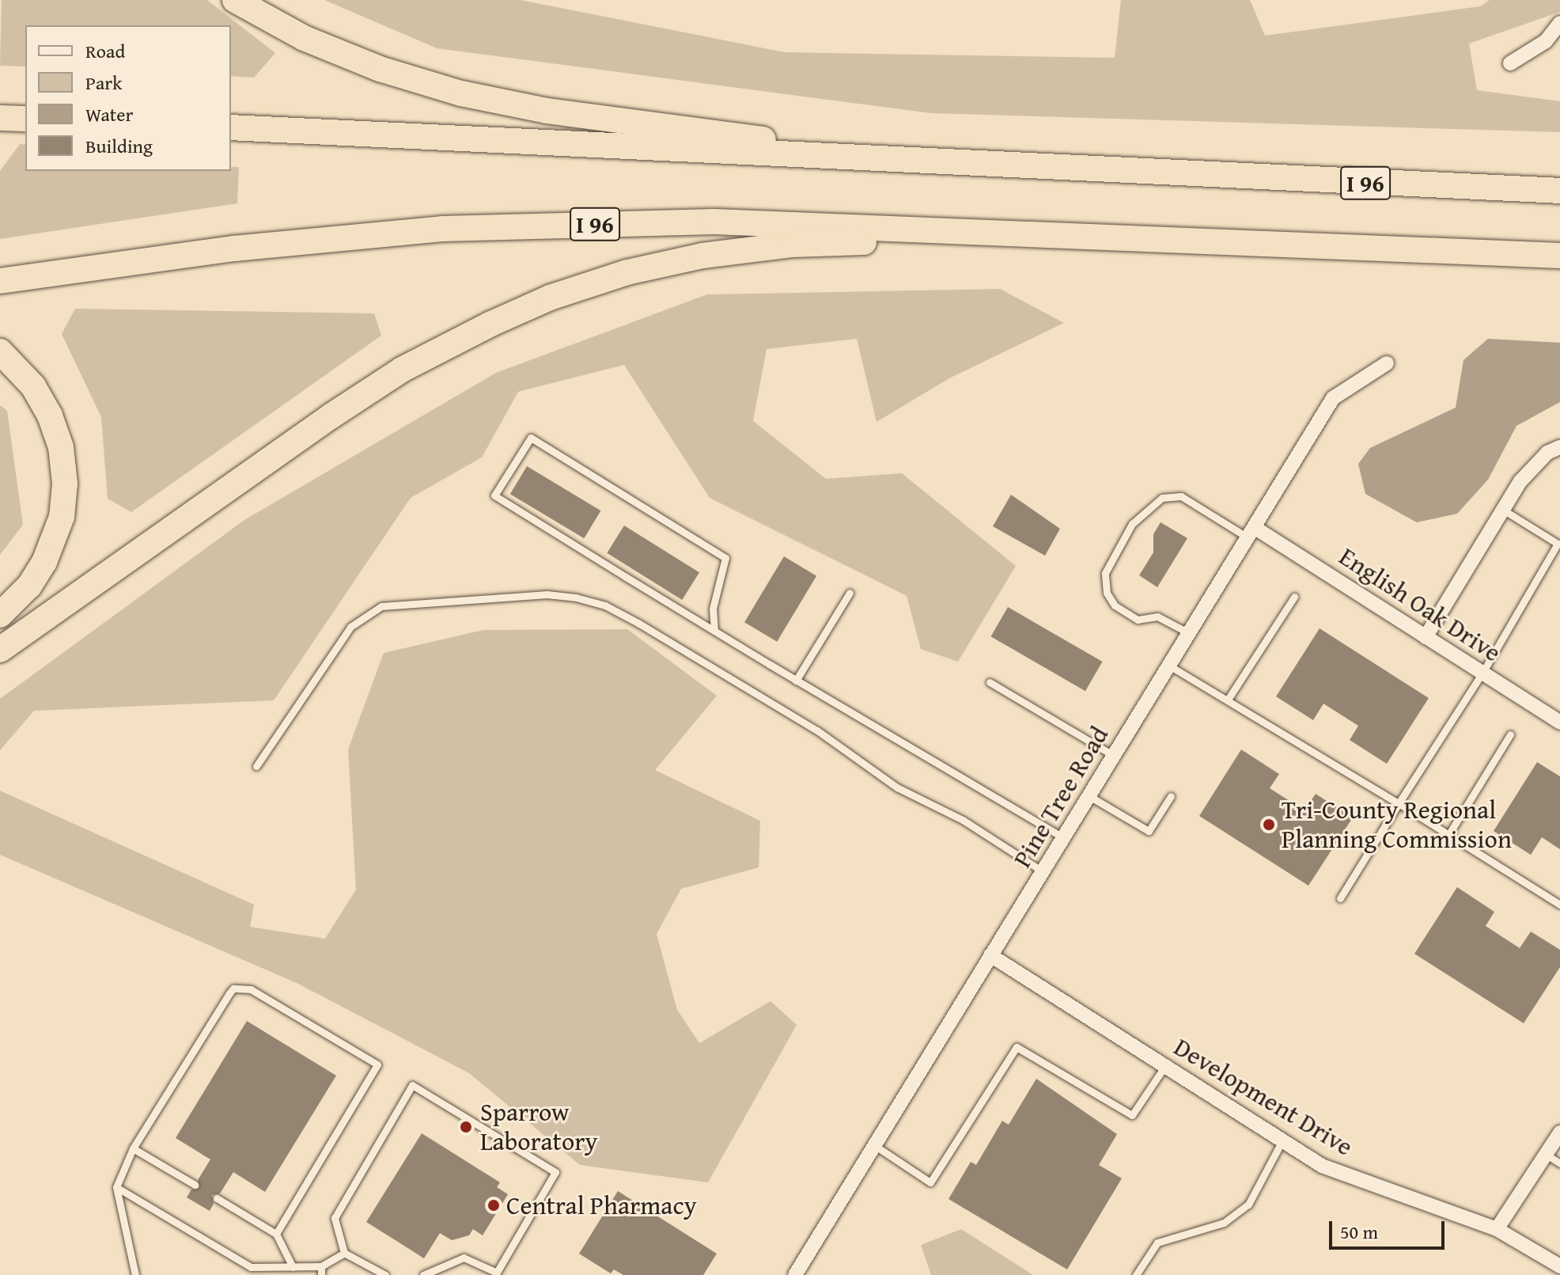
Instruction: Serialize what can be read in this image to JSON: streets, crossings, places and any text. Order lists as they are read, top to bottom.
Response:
{
  "streets": {
    "highway": ["I 96"],
    "street": ["English Oak Drive", "Pine Tree Road", "Development Drive"]
  },
  "crossings": [
    ["English Oak Drive", "Pine Tree Road"],
    ["Pine Tree Road", "Development Drive"]
  ],
  "places": ["Tri-County Regional Planning Commission", "Sparrow Laboratory", "Central Pharmacy"],
  "legend": [
    "Road",
    "Park",
    "Water",
    "Building"
  ],
  "scale_bar": "50 m"
}
